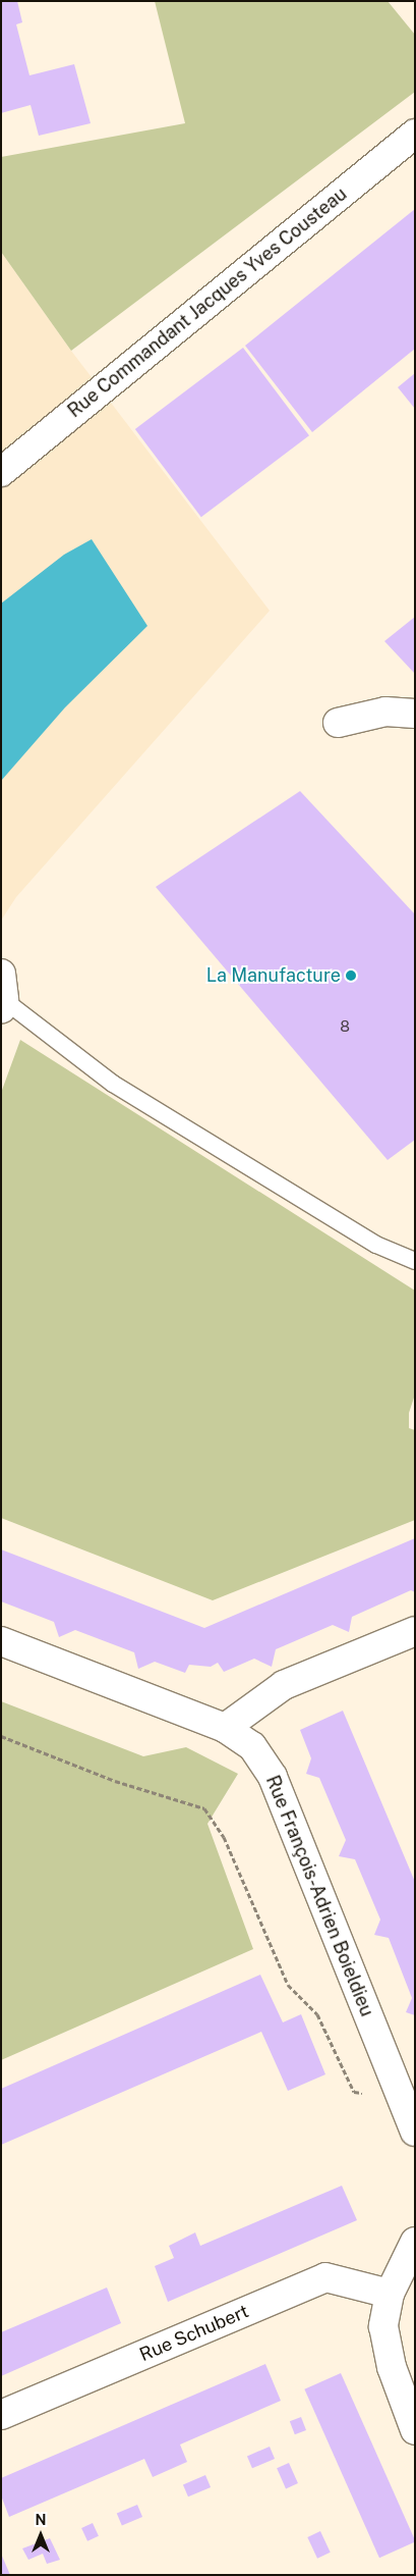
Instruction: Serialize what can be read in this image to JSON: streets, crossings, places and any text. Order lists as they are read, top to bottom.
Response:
{
  "streets": {
    "street": ["Rue Commandant Jacques Yves Cousteau", "Rue François-Adrien Boieldieu", "Rue Schubert"]
  },
  "places": ["La Manufacture"],
  "house_numbers": ["8"],
  "north": "top"
}
